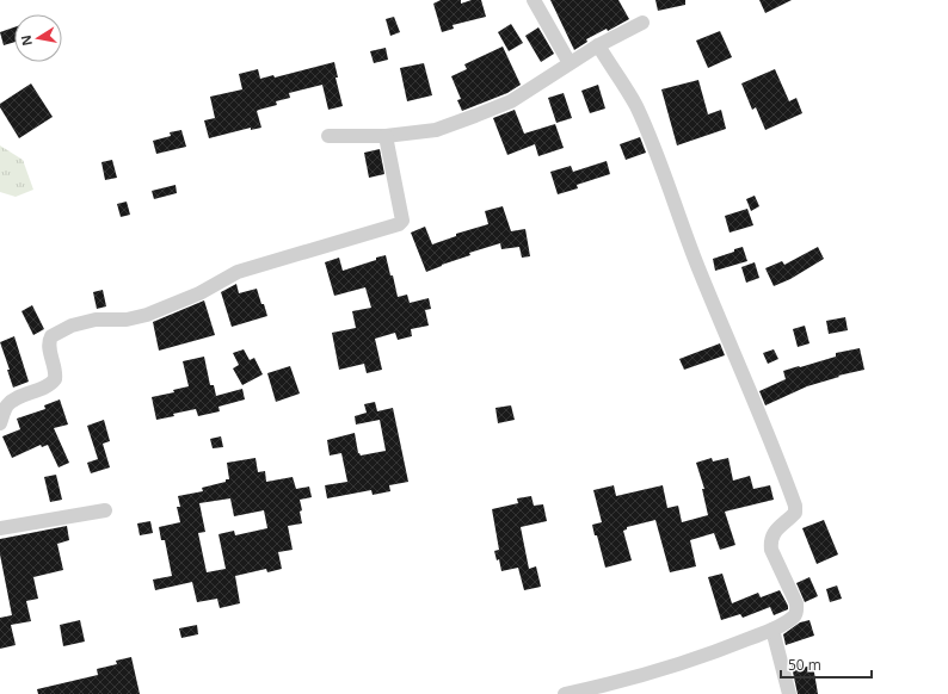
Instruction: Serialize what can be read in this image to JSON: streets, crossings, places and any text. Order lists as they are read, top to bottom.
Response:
{
  "scale_bar": "50 m",
  "north": "left"
}
